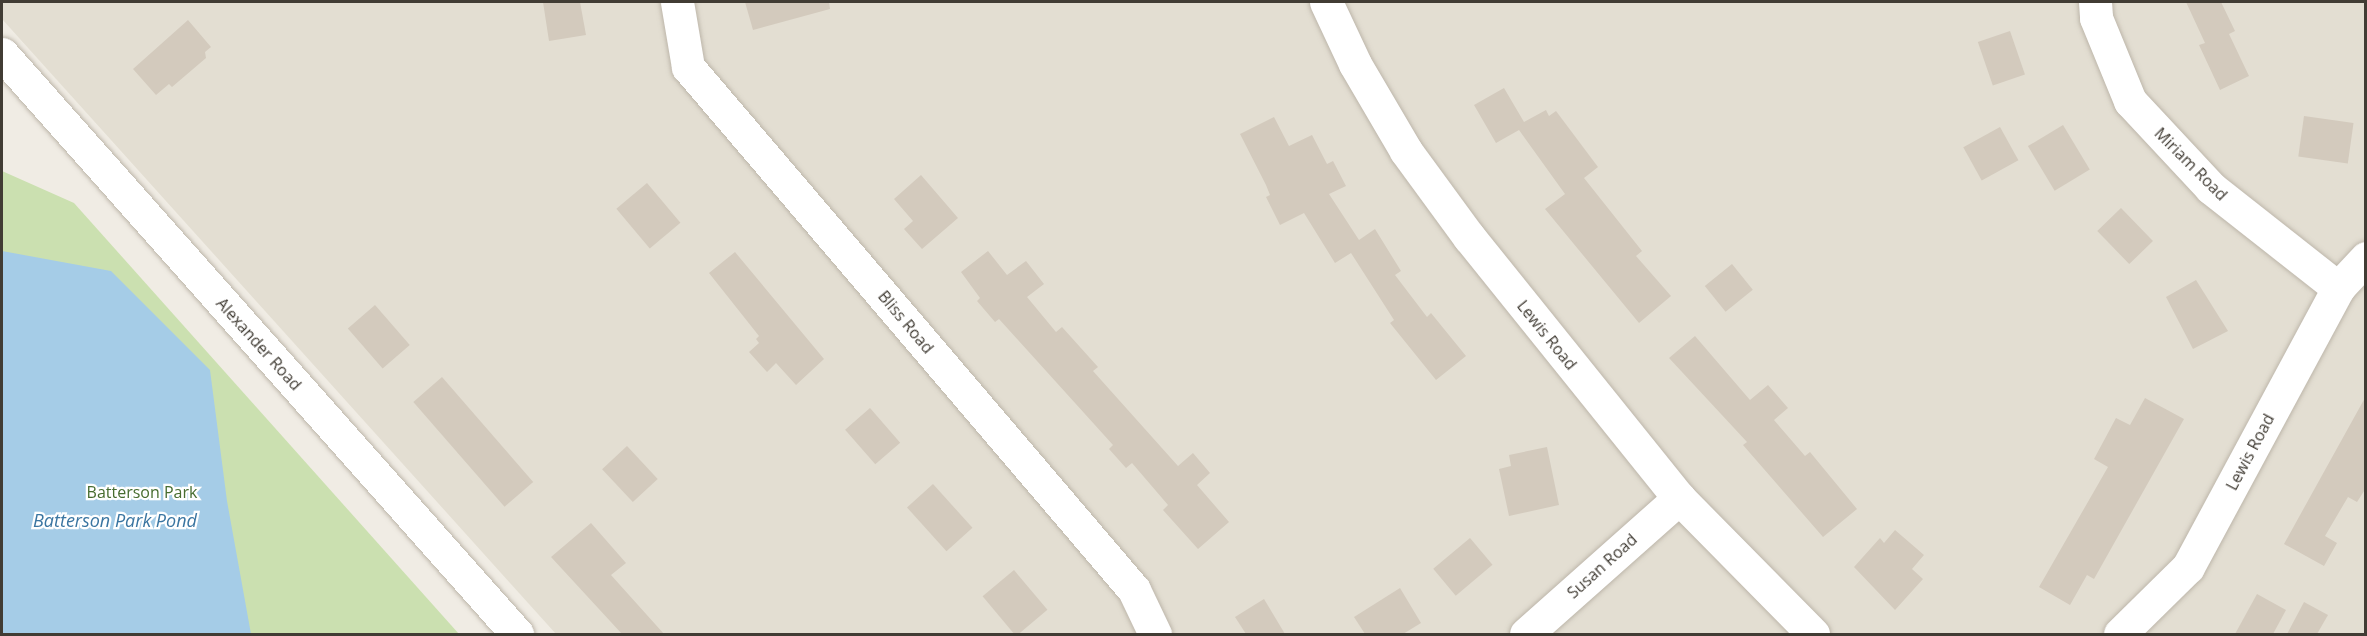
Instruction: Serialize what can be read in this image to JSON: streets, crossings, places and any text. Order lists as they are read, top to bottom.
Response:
{
  "streets": {
    "street": [
      "Miriam Road",
      "Bliss Road",
      "Lewis Road",
      "Alexander Road",
      "Susan Road"
    ]
  },
  "crossings": [
    ["Miriam Road", "Lewis Road"],
    ["Lewis Road", "Susan Road"]
  ],
  "water": ["Batterson Park Pond"],
  "parks": ["Batterson Park"]
}
